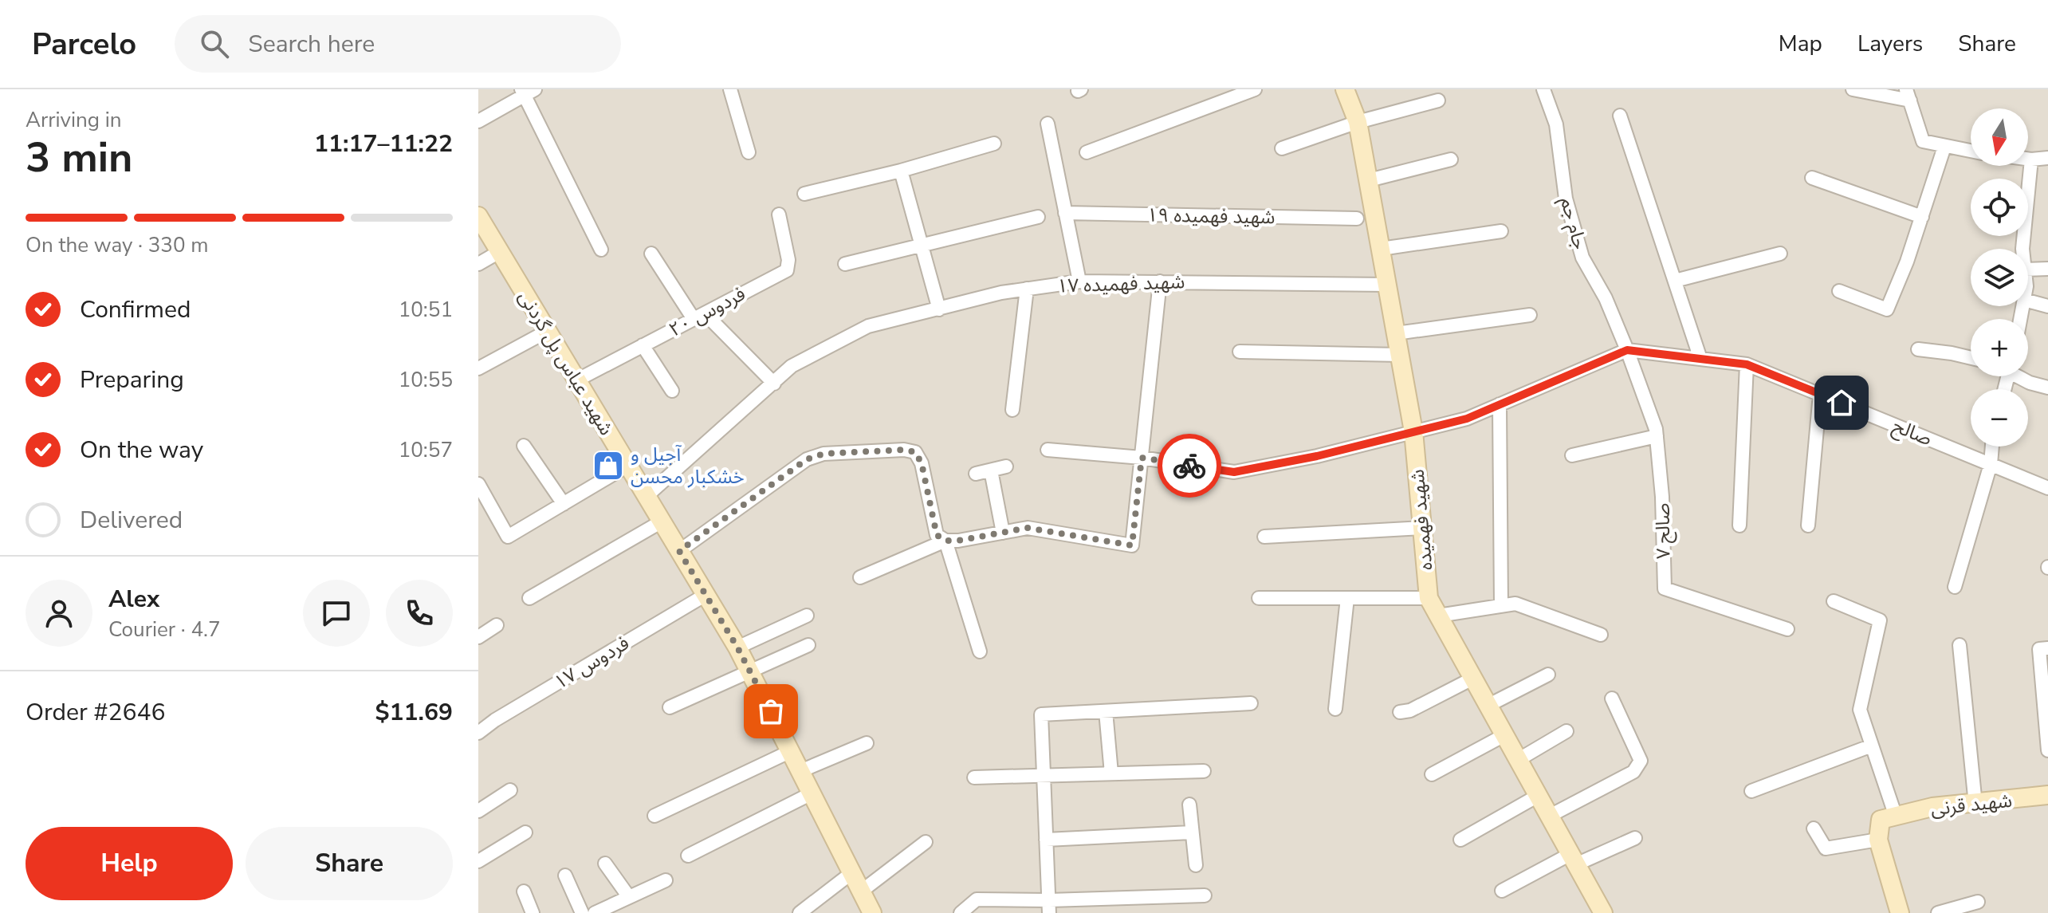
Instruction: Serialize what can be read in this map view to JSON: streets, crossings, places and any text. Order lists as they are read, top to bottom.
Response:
{
  "streets": {
    "street": [
      "شهید فهمیده ۱۹",
      "جام جم",
      "شهید فهمیده ۱۷",
      "فردوس ۲۰",
      "شهید عباس پل گردنی",
      "صالح",
      "شهید فهمیده",
      "صالح ۷",
      "فردوس ۱۷",
      "شهید قرنی"
    ]
  },
  "crossings": [
    ["جام جم", "صالح"],
    ["جام جم", "صالح ۷"],
    ["شهید فهمیده ۱۷", "شهید عباس پل گردنی"],
    ["شهید فهمیده ۱۷", "شهید فهمیده"],
    ["فردوس ۲۰", "شهید عباس پل گردنی"],
    ["شهید عباس پل گردنی", "فردوس ۱۷"],
    ["صالح", "شهید فهمیده"],
    ["صالح", "صالح ۷"]
  ],
  "places": {
    "shop": ["آجیل و خشکبار محسن"]
  },
  "north": "bottom",
  "page": {
    "header": "Parcelo",
    "search": "Search here",
    "nav": ["Map", "Layers", "Share"],
    "heading": ["3 min", "Arriving in", "11:17–11:22"],
    "panel": [
      "Alex",
      "Courier · 4.7",
      "Order #2646",
      "$11.69"
    ],
    "map_buttons": ["+", "−"],
    "bar": "On the way · 330 m",
    "list": [
      ["Confirmed", "10:51"],
      ["Preparing", "10:55"],
      ["On the way", "10:57"],
      "Delivered"
    ],
    "buttons": ["Help", "Share"]
  }
}
